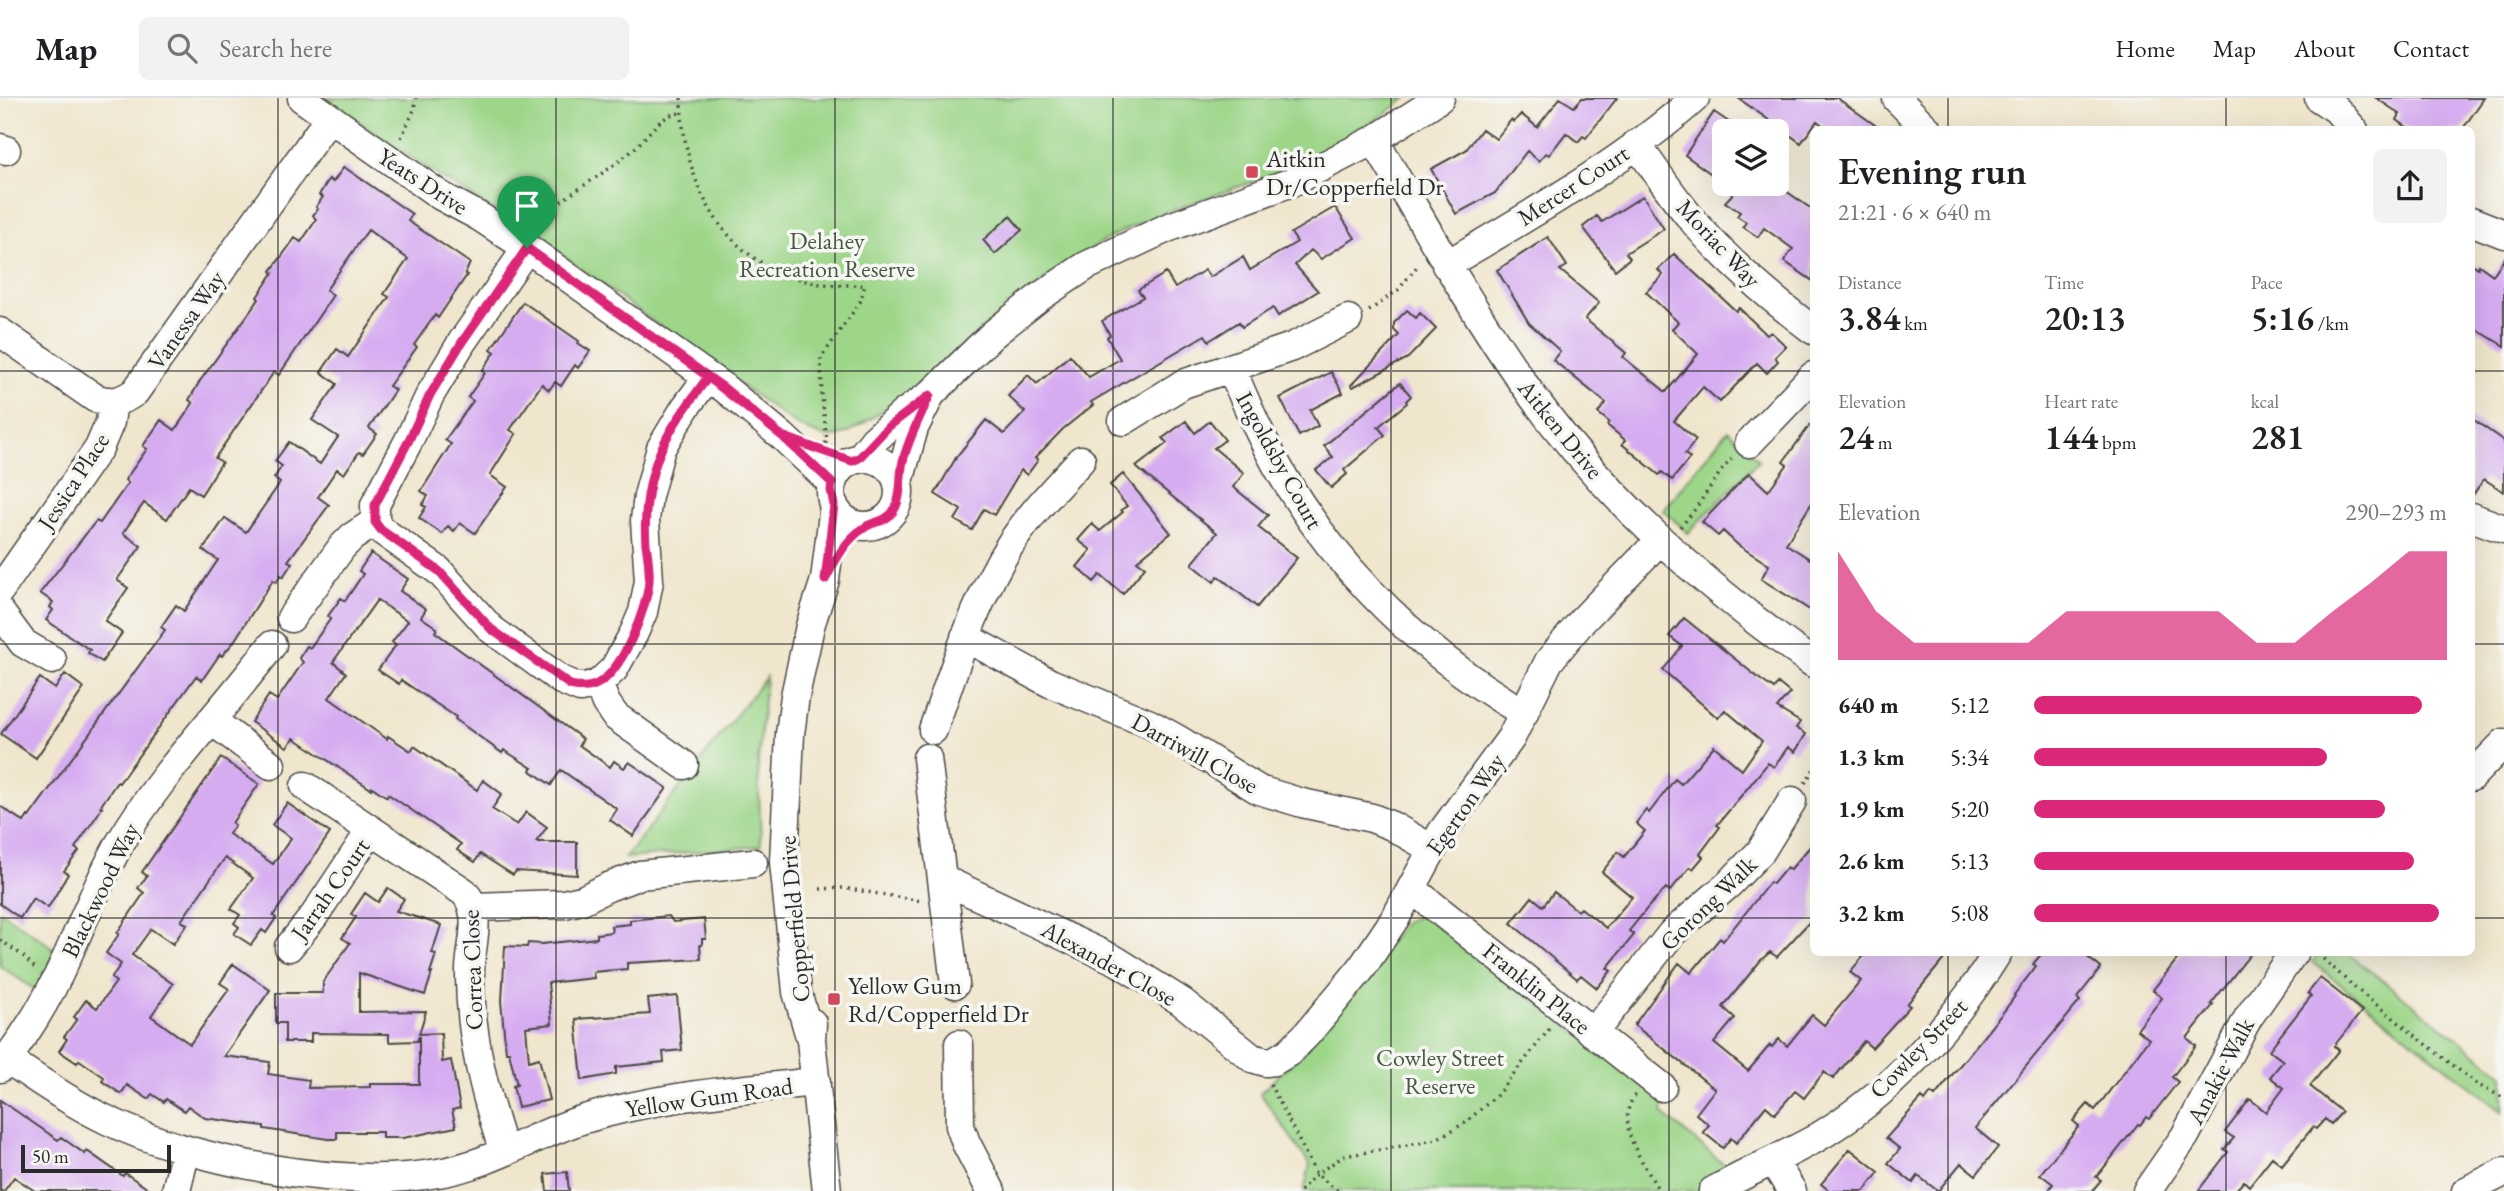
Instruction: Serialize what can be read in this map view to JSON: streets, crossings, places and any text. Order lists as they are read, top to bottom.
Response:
{
  "streets": {
    "street": [
      "Yeats Drive",
      "Mercer Court",
      "Moriac Way",
      "Vanessa Way",
      "Aitken Drive",
      "Ingoldsby Court",
      "Jessica Place",
      "Darriwill Close",
      "Egerton Way",
      "Jarrah Court",
      "Blackwood Way",
      "Gorong Walk",
      "Copperfield Drive",
      "Alexander Close",
      "Correa Close",
      "Franklin Place",
      "Cowley Street",
      "Anakie Walk",
      "Yellow Gum Road"
    ]
  },
  "crossings": [
    ["Yeats Drive", "Vanessa Way"],
    ["Yeats Drive", "Copperfield Drive"],
    ["Mercer Court", "Moriac Way"],
    ["Mercer Court", "Aitken Drive"],
    ["Vanessa Way", "Jessica Place"],
    ["Aitken Drive", "Egerton Way"],
    ["Ingoldsby Court", "Egerton Way"],
    ["Darriwill Close", "Egerton Way"],
    ["Egerton Way", "Alexander Close"],
    ["Egerton Way", "Franklin Place"],
    ["Jarrah Court", "Correa Close"],
    ["Blackwood Way", "Yellow Gum Road"],
    ["Gorong Walk", "Franklin Place"],
    ["Copperfield Drive", "Yellow Gum Road"],
    ["Correa Close", "Yellow Gum Road"]
  ],
  "parks": ["Delahey Recreation Reserve", "Cowley Street Reserve"],
  "places": {
    "transit": ["Aitkin Dr/Copperfield Dr", "Yellow Gum Rd/Copperfield Dr"]
  },
  "scale_bar": "50 m",
  "page": {
    "header": "Map",
    "search": "Search here",
    "nav": [
      "Home",
      "Map",
      "About",
      "Contact"
    ],
    "heading": ["Evening run", "21:21 · 6 × 640 m"],
    "stats": [
      ["Distance", "3.84 km"],
      ["Time", "20:13"],
      ["Pace", "5:16 /km"],
      ["Elevation", "24 m"],
      ["Heart rate", "144 bpm"],
      ["kcal", "281"]
    ],
    "chart": ["Elevation", "290–293 m"],
    "list": [
      {
        "name": "640 m",
        "note": "5:12"
      },
      {
        "name": "1.3 km",
        "note": "5:34"
      },
      {
        "name": "1.9 km",
        "note": "5:20"
      },
      {
        "name": "2.6 km",
        "note": "5:13"
      },
      {
        "name": "3.2 km",
        "note": "5:08"
      }
    ],
    "scale": "50 m"
  }
}
